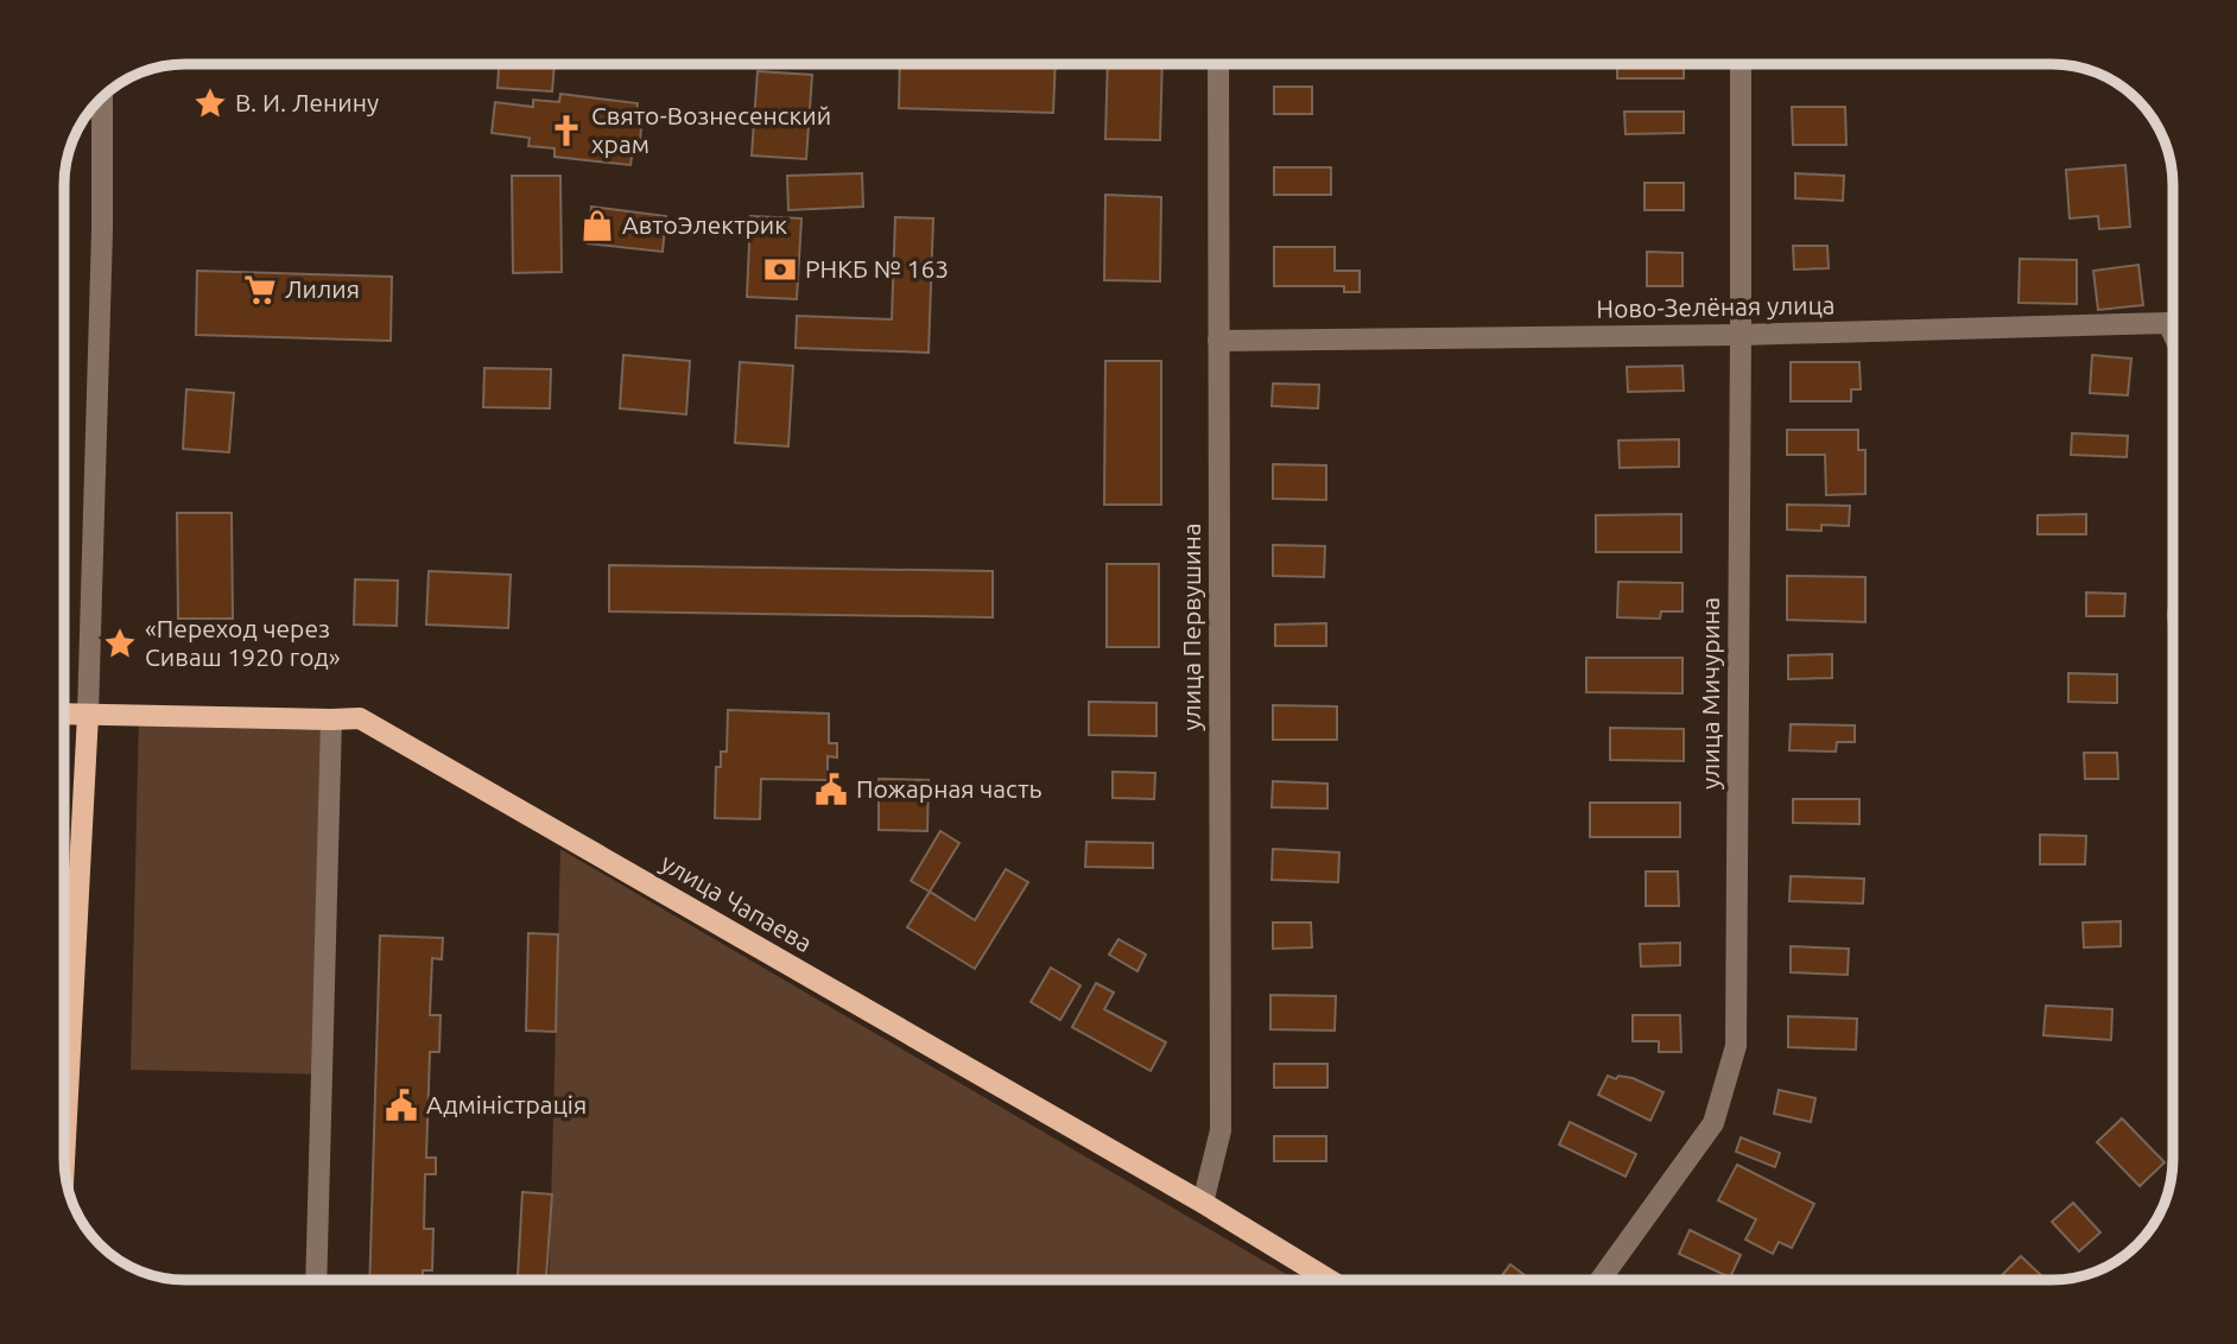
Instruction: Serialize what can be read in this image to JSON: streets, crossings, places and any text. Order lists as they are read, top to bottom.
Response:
{
  "streets": {
    "main road": ["улица Чапаева"],
    "street": ["Ново-Зелёная улица", "улица Первушина", "улица Мичурина"]
  },
  "crossings": [
    ["Ново-Зелёная улица", "улица Первушина"],
    ["Ново-Зелёная улица", "улица Мичурина"],
    ["улица Первушина", "улица Чапаева"]
  ],
  "places": {
    "place": ["В. И. Ленину", "«Переход через Сиваш 1920 год»"],
    "church": ["Свято-Вознесенский храм"],
    "shop": ["АвтоЭлектрик"],
    "bank": ["РНКБ № 163"],
    "supermarket": ["Лилия"],
    "public building": ["Пожарная часть", "Адміністрація"]
  }
}
